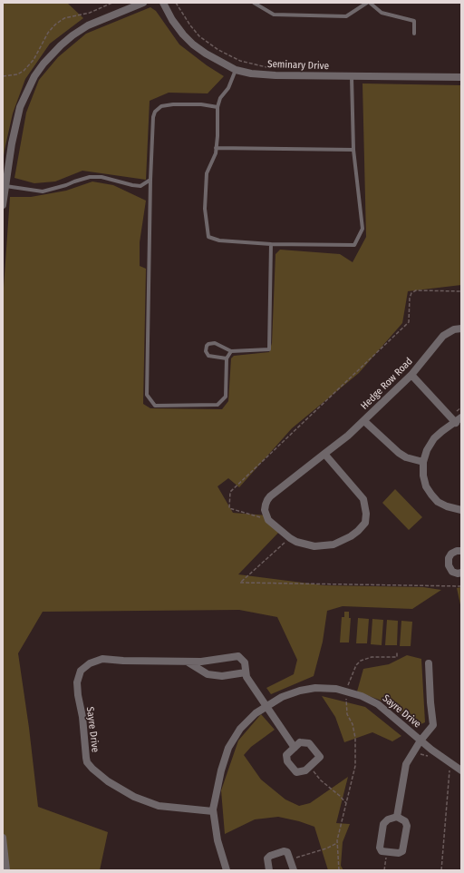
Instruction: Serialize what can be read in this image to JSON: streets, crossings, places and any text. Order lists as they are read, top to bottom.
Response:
{
  "streets": {
    "street": ["Seminary Drive", "Hedge Row Road", "Sayre Drive"]
  }
}
